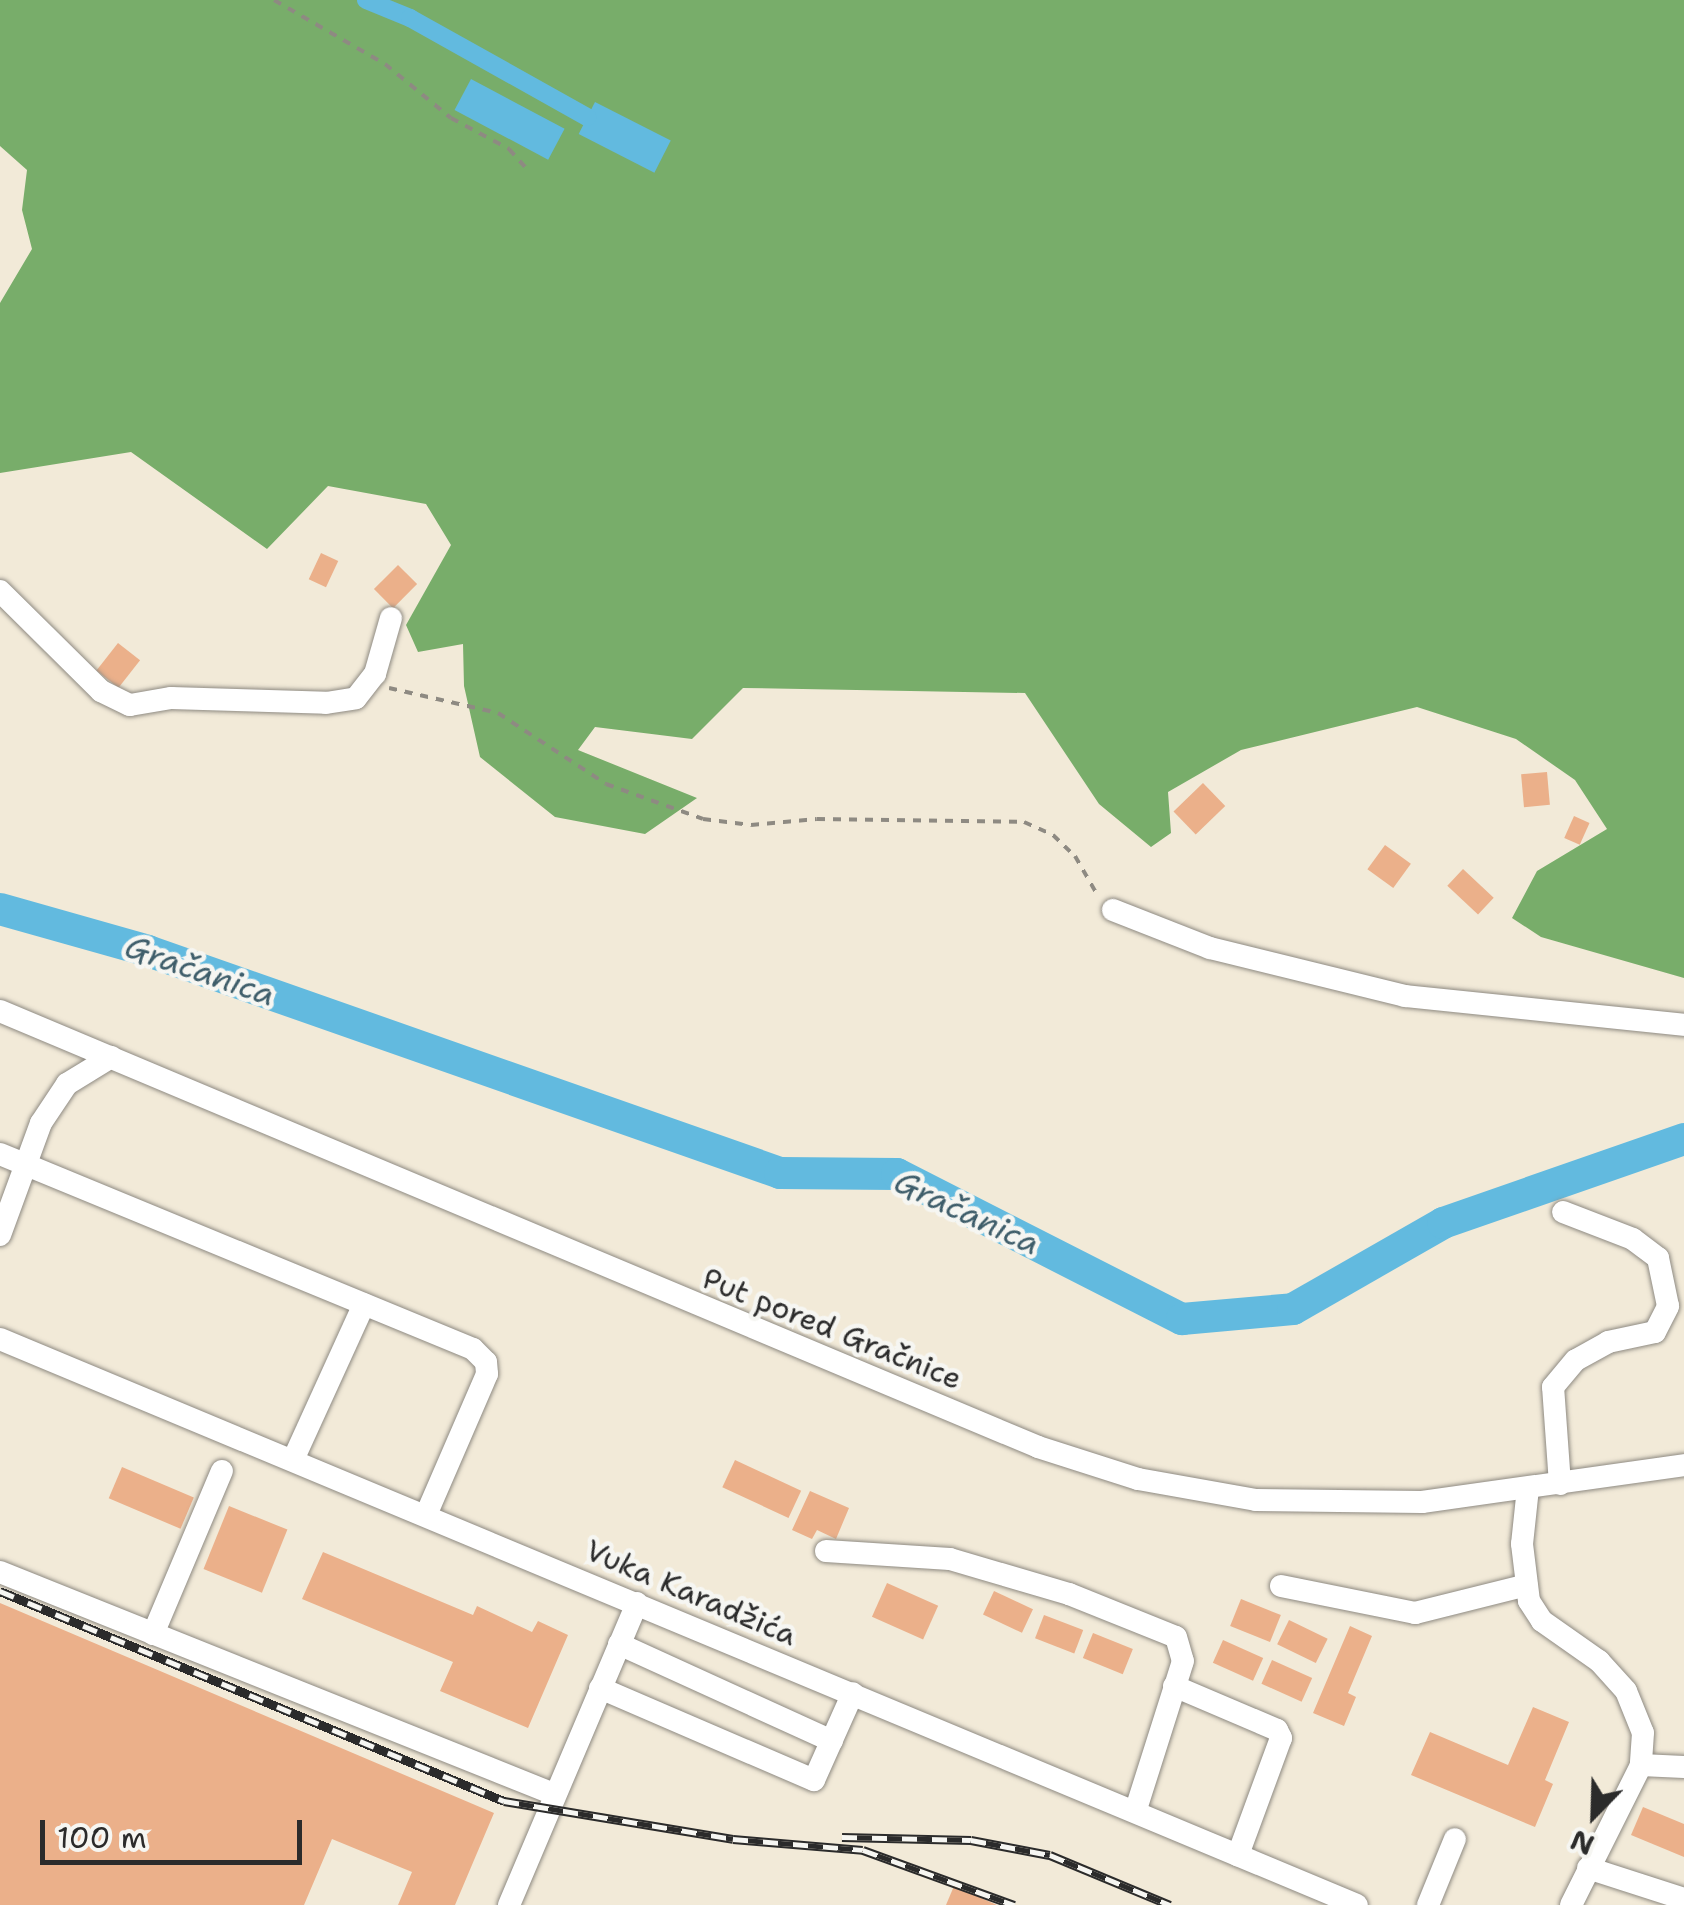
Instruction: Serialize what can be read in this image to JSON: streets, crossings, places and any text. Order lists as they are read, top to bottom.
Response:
{
  "streets": {
    "street": ["Put pored Gračnice", "Vuka Karadžića"]
  },
  "water": ["Gračanica"],
  "scale_bar": "100 m",
  "north": "bottom left"
}
